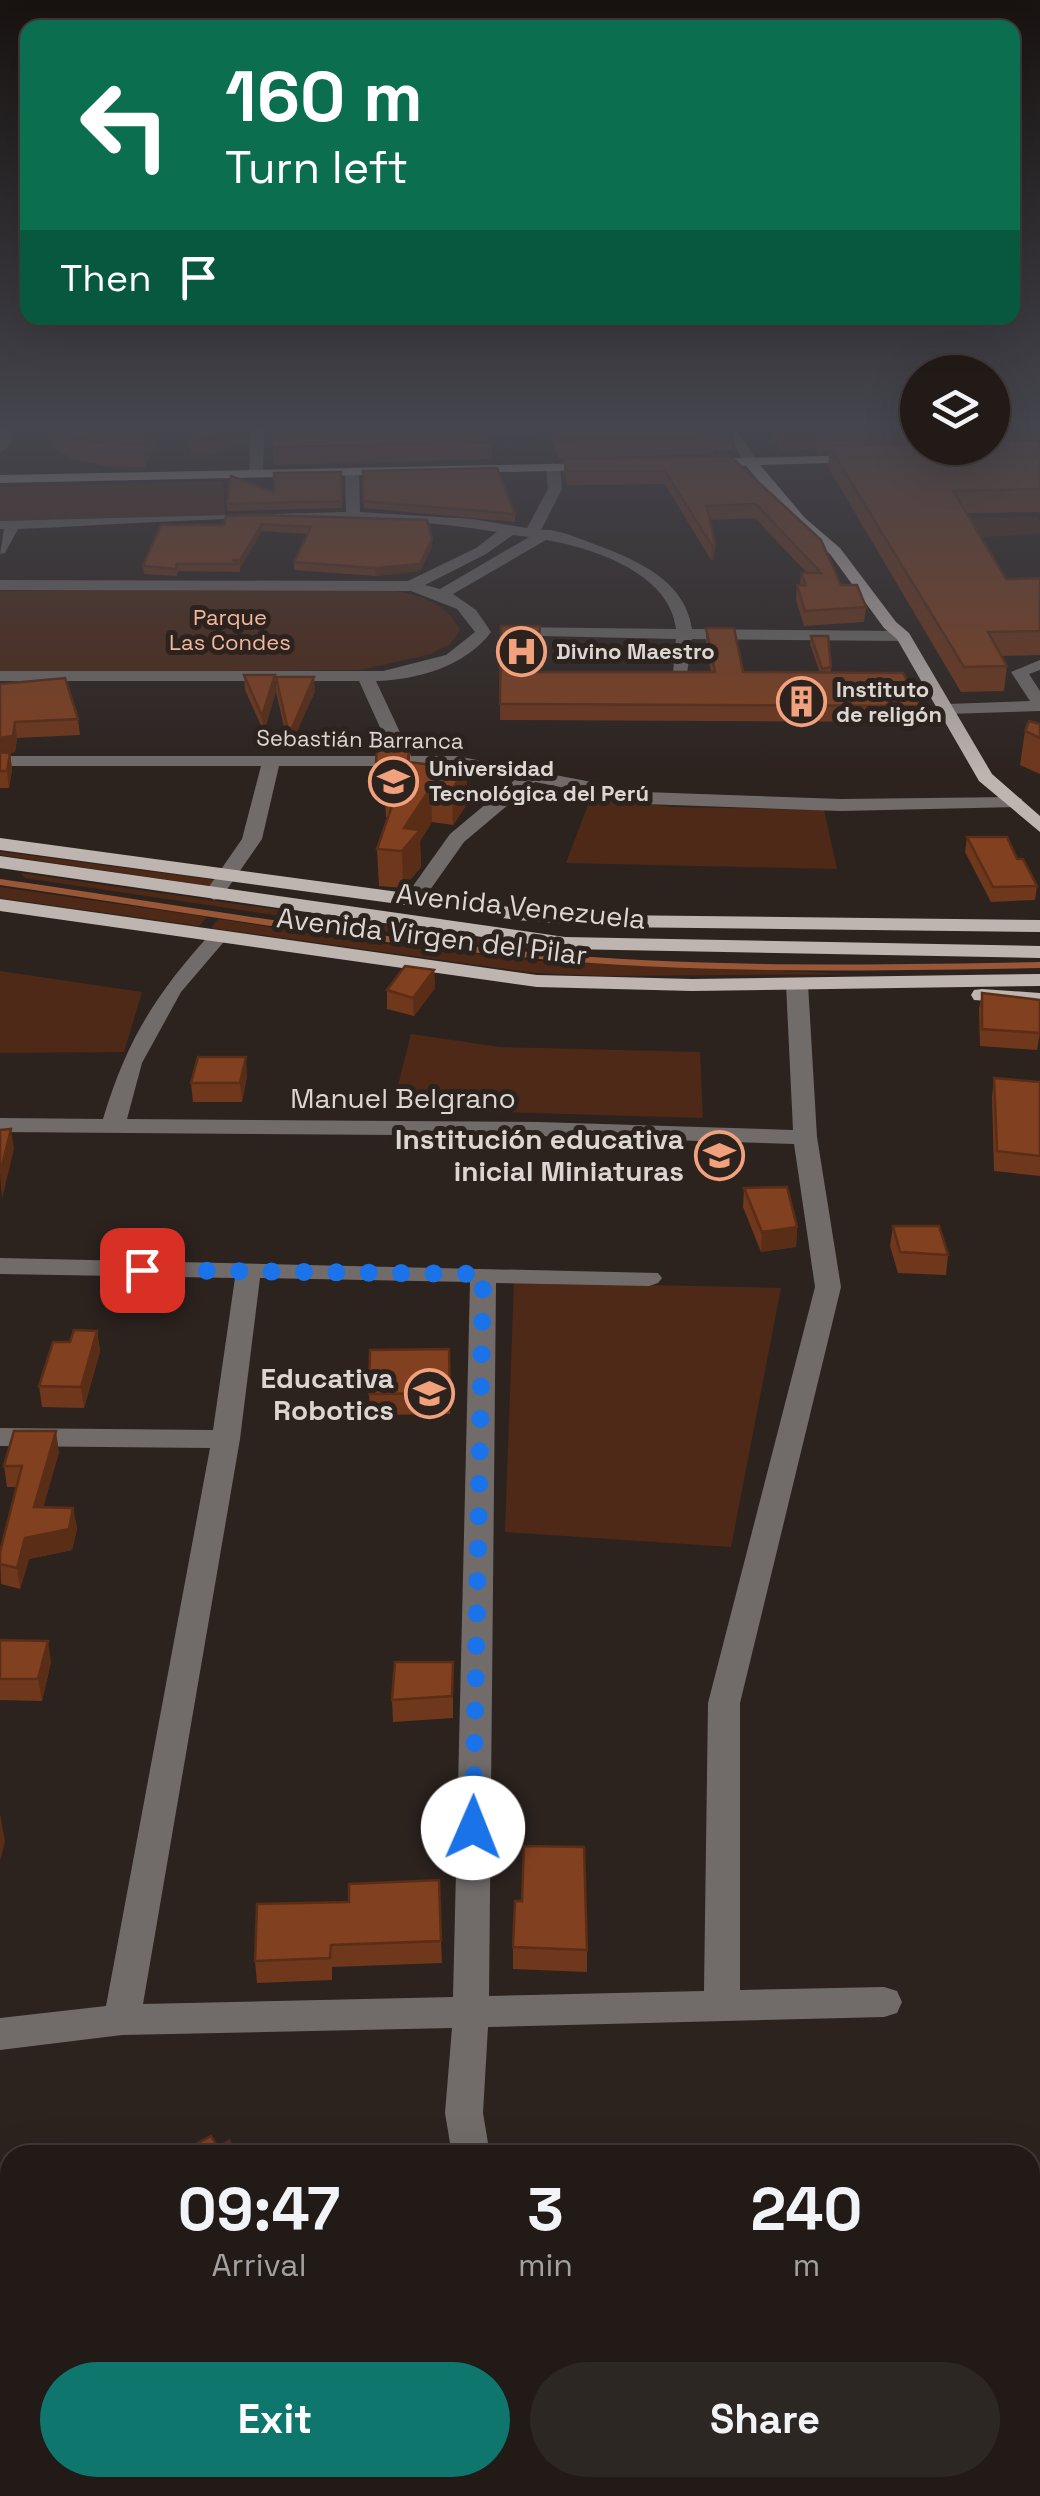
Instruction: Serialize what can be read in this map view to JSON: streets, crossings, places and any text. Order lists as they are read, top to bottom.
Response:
{
  "streets": {
    "main road": ["Avenida Venezuela", "Avenida Virgen del Pilar"],
    "street": ["Sebastián Barranca", "Manuel Belgrano"]
  },
  "parks": ["Parque Las Condes"],
  "places": {
    "hospital": ["Divino Maestro"],
    "building": ["Instituto de religón"],
    "school or university": ["Universidad Tecnológica del Perú", "Institución educativa inicial Miniaturas", "Educativa Robotics"]
  },
  "page": {
    "turn": ["160 m", "Turn left"],
    "then": "Then",
    "eta": [
      "09:47",
      "Arrival",
      "3",
      "min",
      "240",
      "m"
    ],
    "buttons": ["Exit", "Share"]
  }
}
